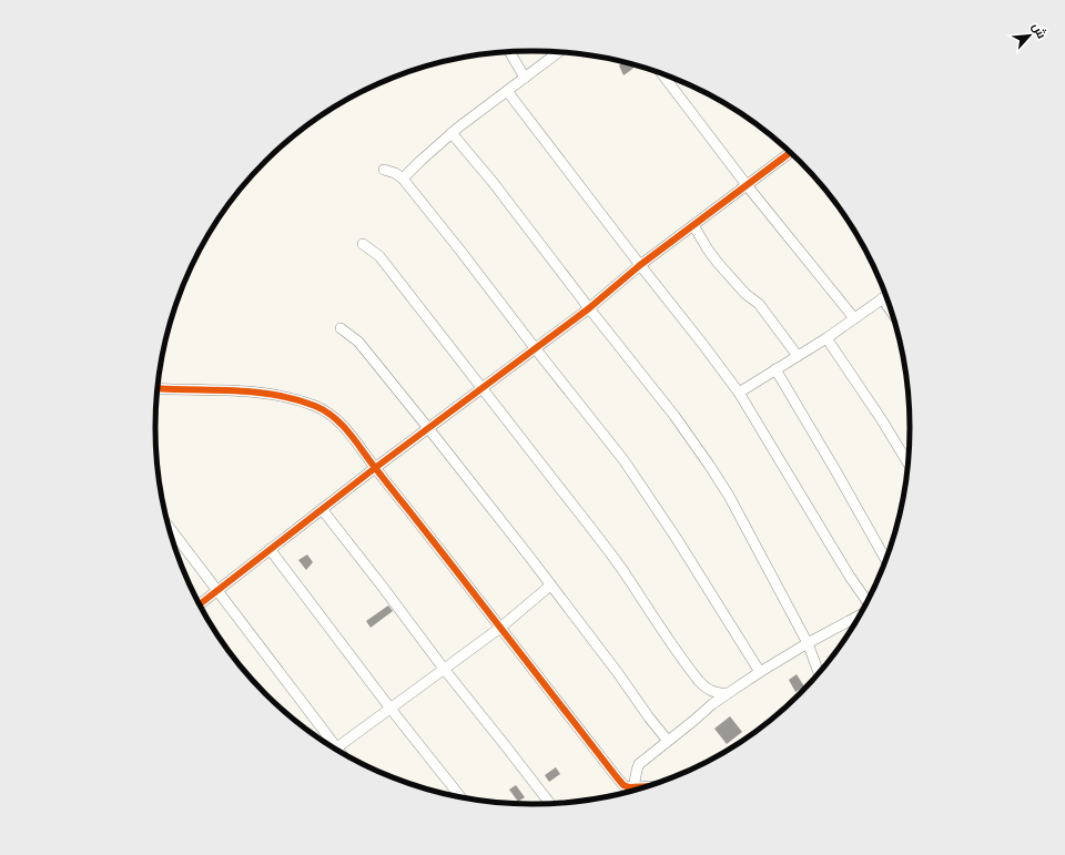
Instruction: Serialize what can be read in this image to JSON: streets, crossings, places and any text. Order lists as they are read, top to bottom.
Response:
{
  "north": "top right"
}
